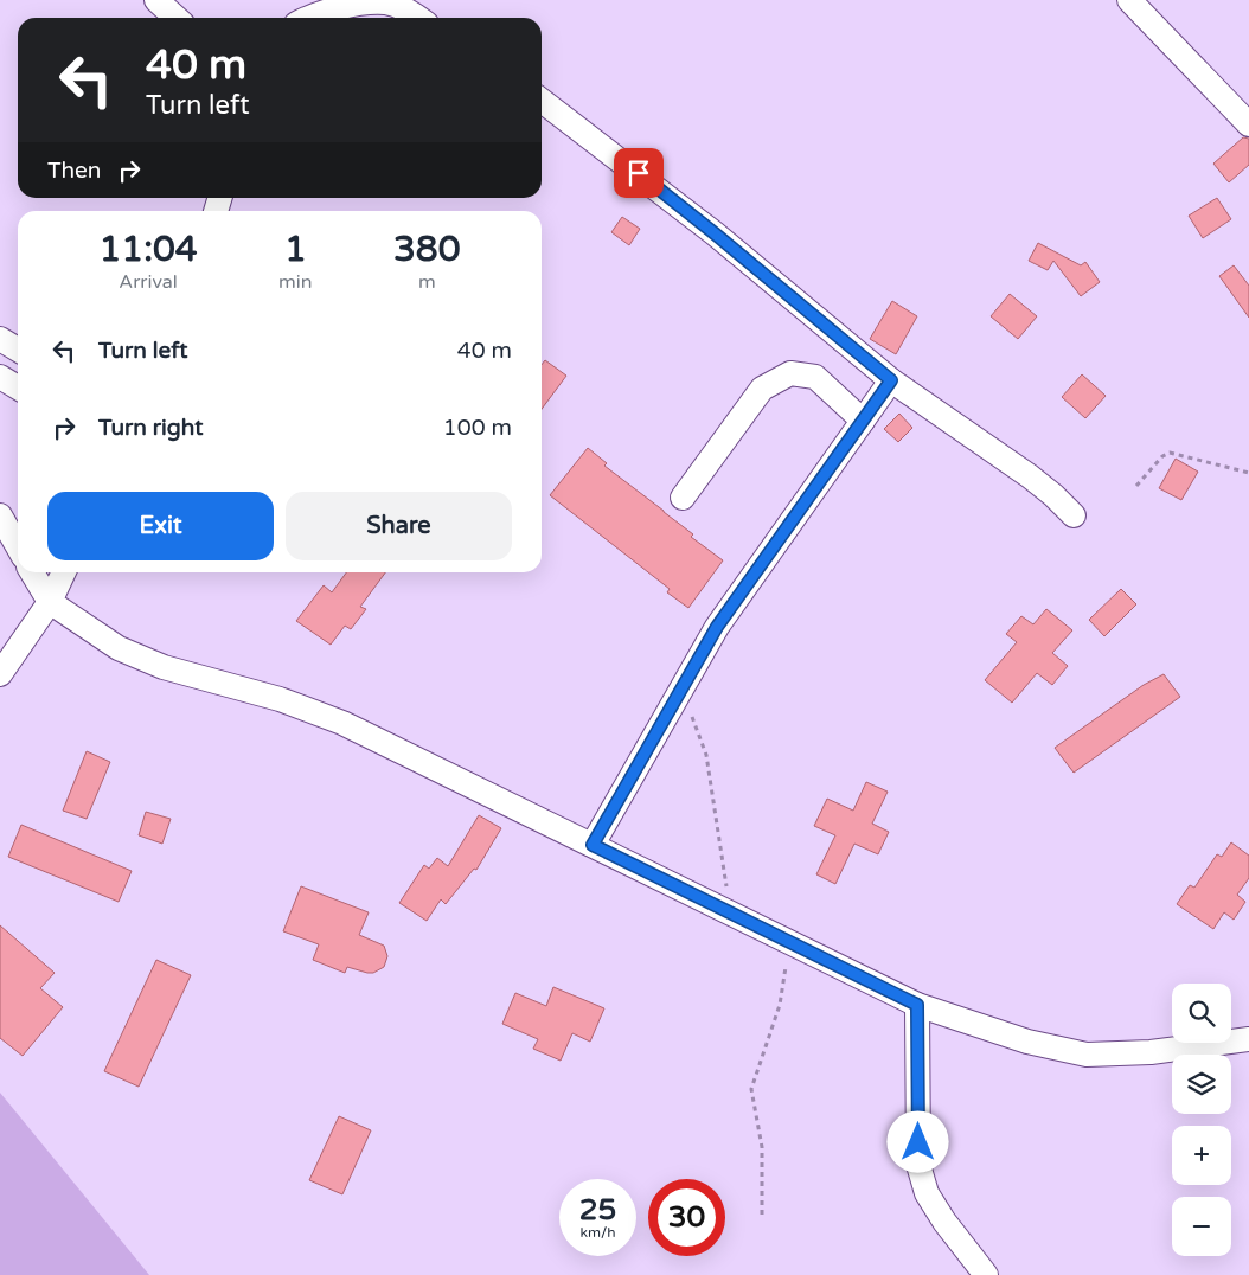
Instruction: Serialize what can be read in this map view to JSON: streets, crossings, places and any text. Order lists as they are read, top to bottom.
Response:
{
  "page": {
    "turn": ["40 m", "Turn left"],
    "then": "Then",
    "eta": [
      "11:04",
      "Arrival",
      "1",
      "min",
      "380",
      "m"
    ],
    "list": [
      {
        "name": "Turn left",
        "value": "40 m"
      },
      {
        "name": "Turn right",
        "value": "100 m"
      }
    ],
    "buttons": ["Exit", "Share"],
    "map_buttons": ["+", "−"],
    "speed": "25 km/h",
    "limit": "30"
  }
}
